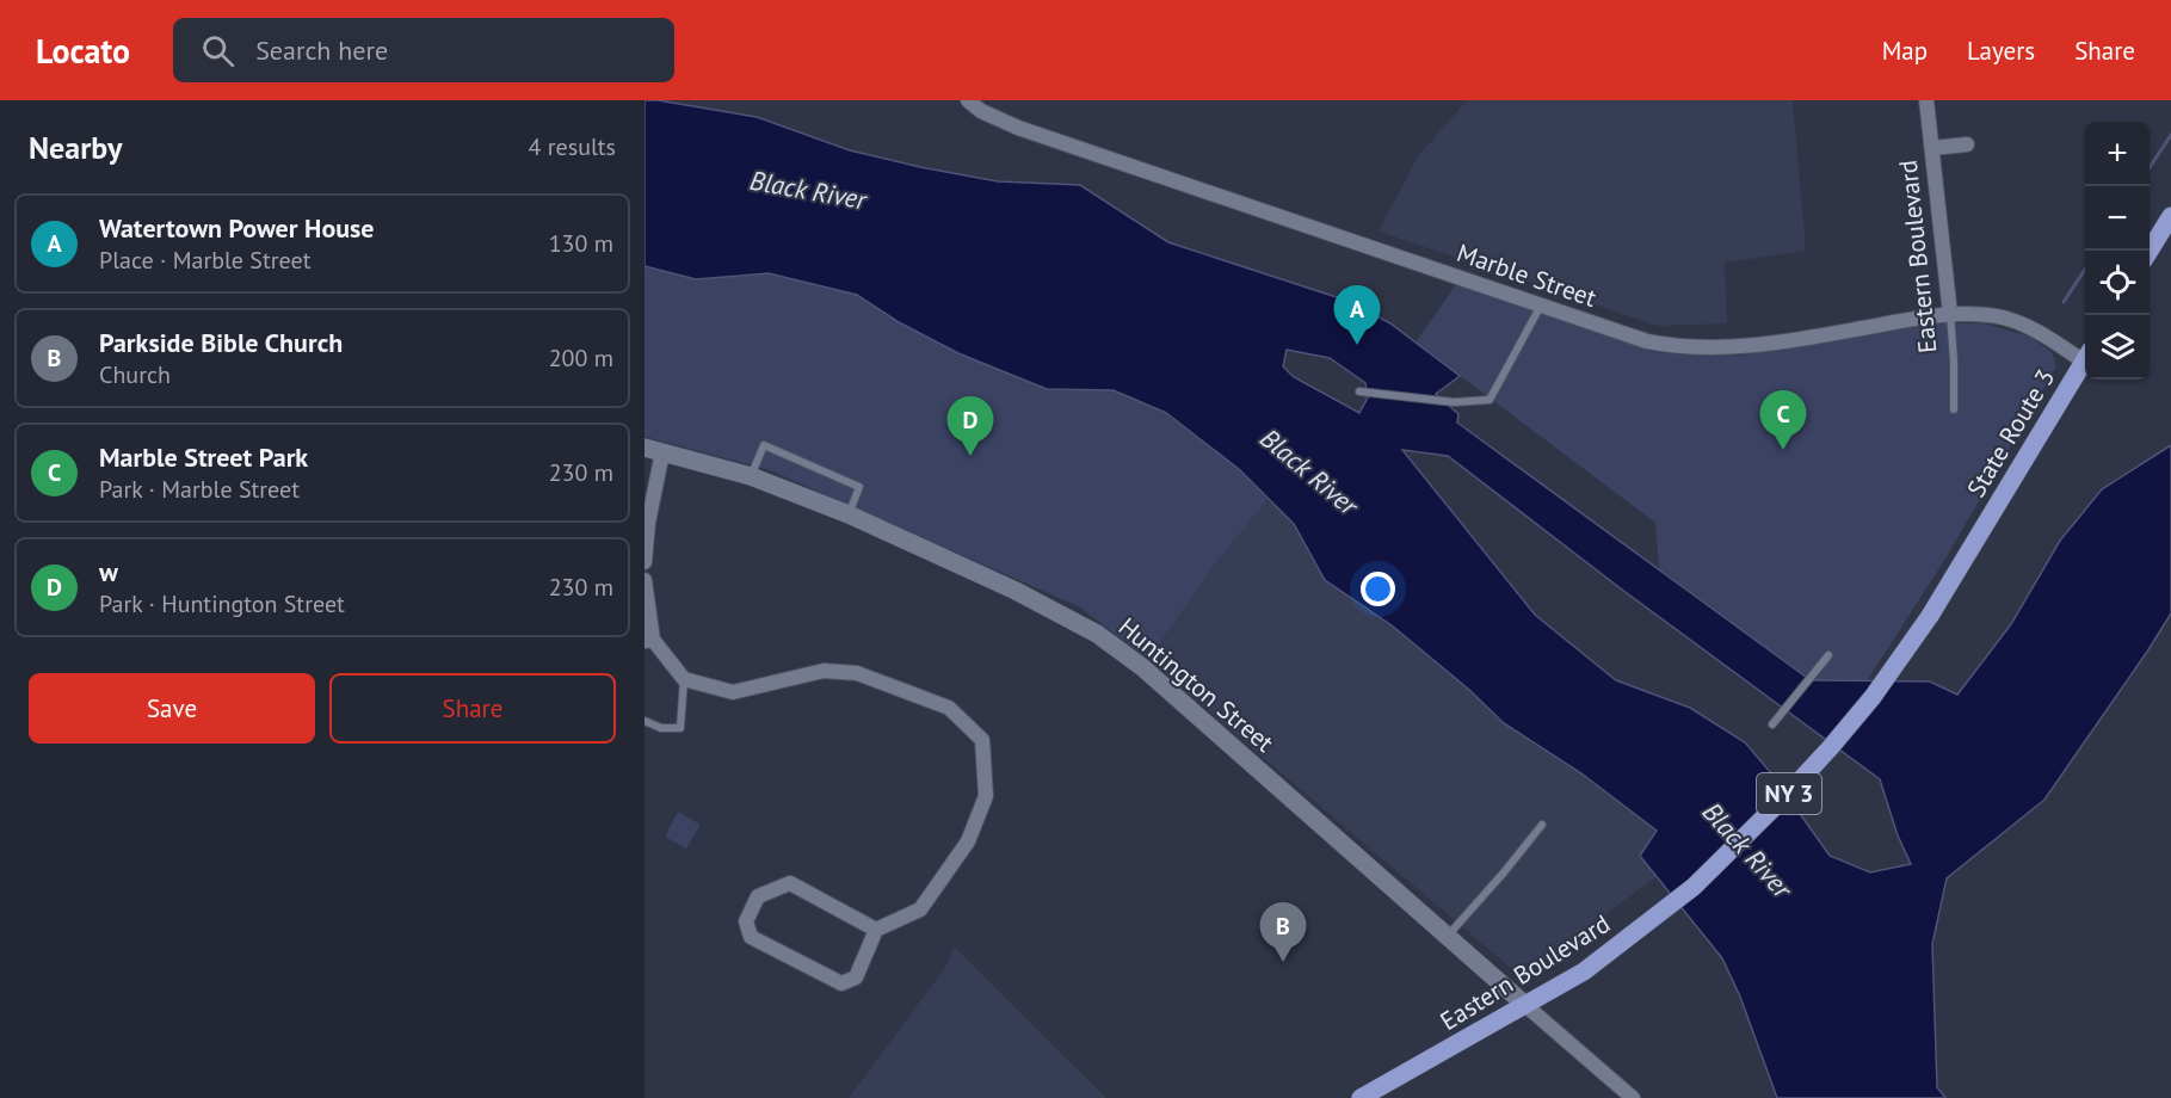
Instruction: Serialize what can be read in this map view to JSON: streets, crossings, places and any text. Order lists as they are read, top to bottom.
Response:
{
  "streets": {
    "main road": ["Eastern Boulevard", "State Route 3", "NY 3"],
    "street": ["Marble Street", "Huntington Street"]
  },
  "crossings": [
    ["Eastern Boulevard", "Marble Street"],
    ["Eastern Boulevard", "State Route 3"],
    ["Eastern Boulevard", "Huntington Street"]
  ],
  "water": ["Black River"],
  "page": {
    "header": "Locato",
    "search": "Search here",
    "nav": ["Map", "Layers", "Share"],
    "heading": ["Nearby", "4 results"],
    "map_buttons": ["+", "−"],
    "list": [
      {
        "mark": "A",
        "name": "Watertown Power House",
        "note": "Place · Marble Street",
        "value": "130 m"
      },
      {
        "mark": "B",
        "name": "Parkside Bible Church",
        "note": "Church",
        "value": "200 m"
      },
      {
        "mark": "C",
        "name": "Marble Street Park",
        "note": "Park · Marble Street",
        "value": "230 m"
      },
      {
        "mark": "D",
        "name": "w",
        "note": "Park · Huntington Street",
        "value": "230 m"
      }
    ],
    "pins": [
      "A",
      "C",
      "D",
      "B"
    ],
    "buttons": ["Save", "Share"]
  }
}
